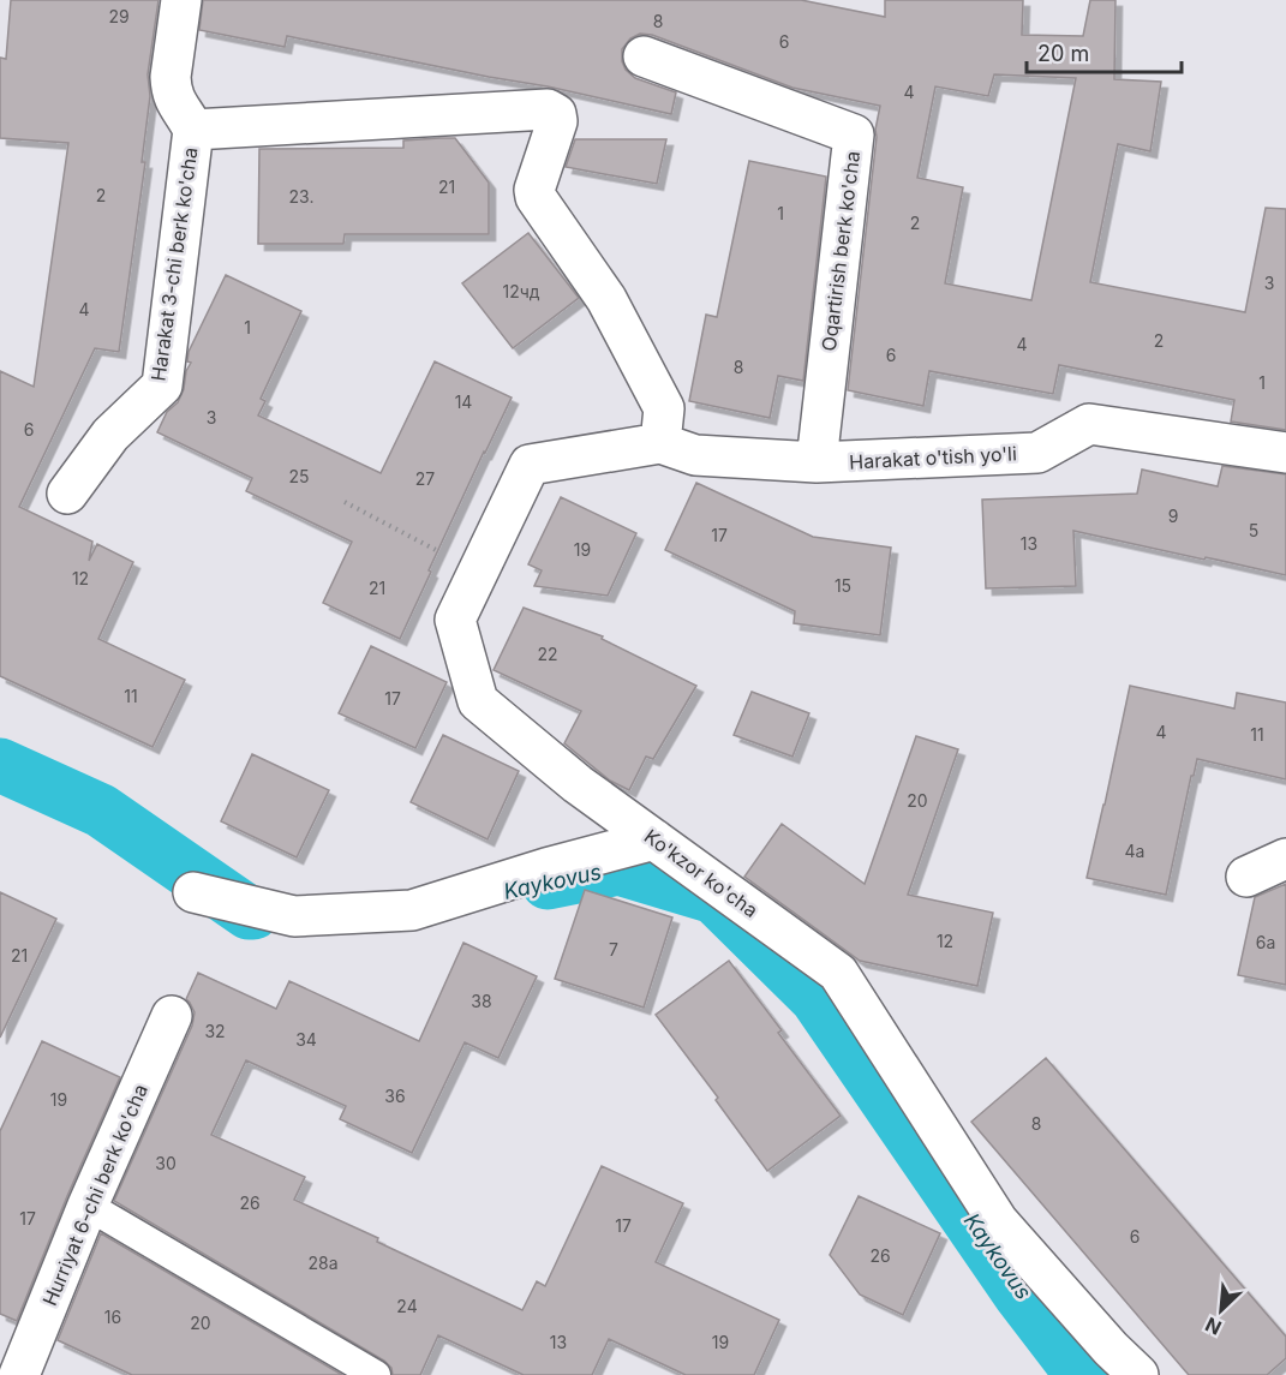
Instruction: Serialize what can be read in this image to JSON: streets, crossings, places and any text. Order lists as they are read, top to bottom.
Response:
{
  "streets": {
    "street": [
      "Oqartirish berk ko'cha",
      "Harakat 3-chi berk ko'cha",
      "Harakat o'tish yo'li",
      "Ko'kzor ko'cha",
      "Hurriyat 6-chi berk ko'cha"
    ]
  },
  "crossings": [
    ["Oqartirish berk ko'cha", "Harakat o'tish yo'li"],
    ["Harakat o'tish yo'li", "Ko'kzor ko'cha"]
  ],
  "water": ["Kaykovus"],
  "house_numbers": [
    "29",
    "8",
    "6",
    "4",
    "21",
    "2",
    "23.",
    "1",
    "2",
    "3",
    "12чд",
    "4",
    "1",
    "2",
    "4",
    "6",
    "8",
    "1",
    "14",
    "3",
    "6",
    "25",
    "27",
    "9",
    "5",
    "17",
    "13",
    "19",
    "12",
    "15",
    "21",
    "22",
    "11",
    "17",
    "4",
    "11",
    "20",
    "4a",
    "12",
    "6a",
    "7",
    "21",
    "38",
    "32",
    "34",
    "36",
    "19",
    "8",
    "30",
    "26",
    "17",
    "17",
    "6",
    "26",
    "28а",
    "24",
    "16",
    "20",
    "13",
    "19"
  ],
  "scale_bar": "20 m",
  "north": "bottom left"
}
